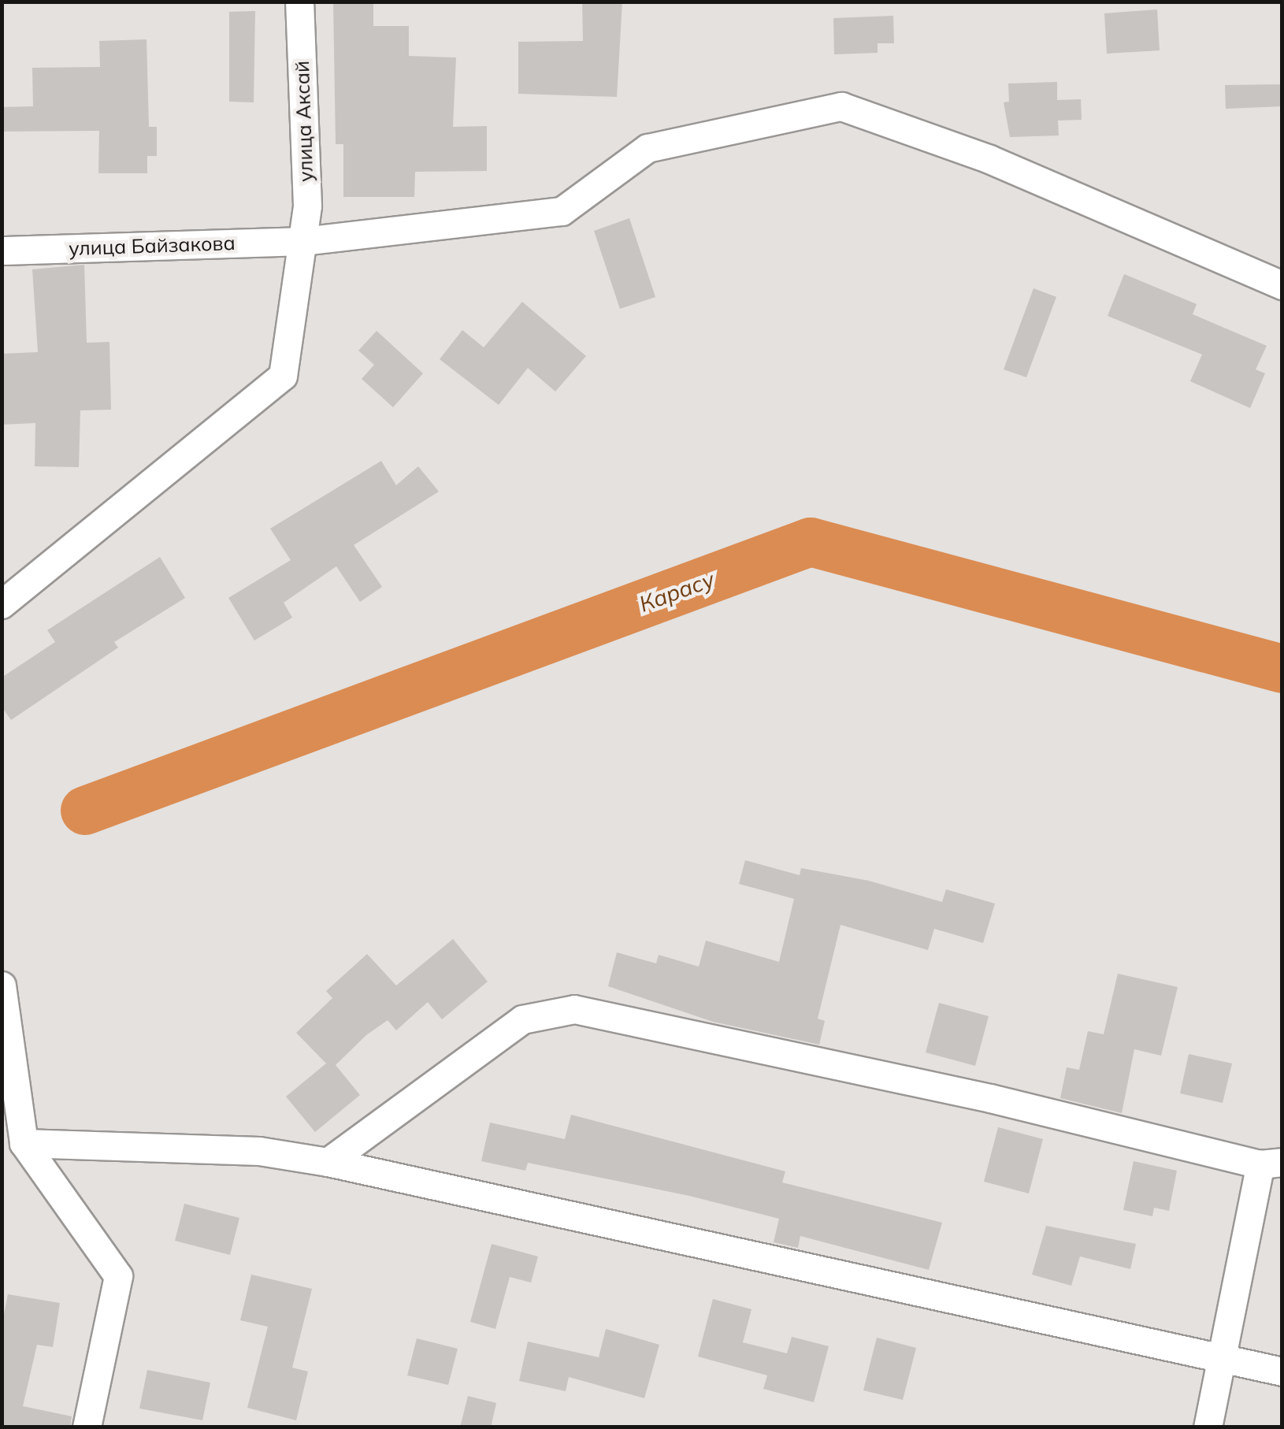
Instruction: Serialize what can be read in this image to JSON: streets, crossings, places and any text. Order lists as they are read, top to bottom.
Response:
{
  "streets": {
    "street": ["улица Аксай", "улица Байзакова"]
  },
  "crossings": [
    ["улица Аксай", "улица Байзакова"]
  ],
  "water": ["Карасу"]
}
